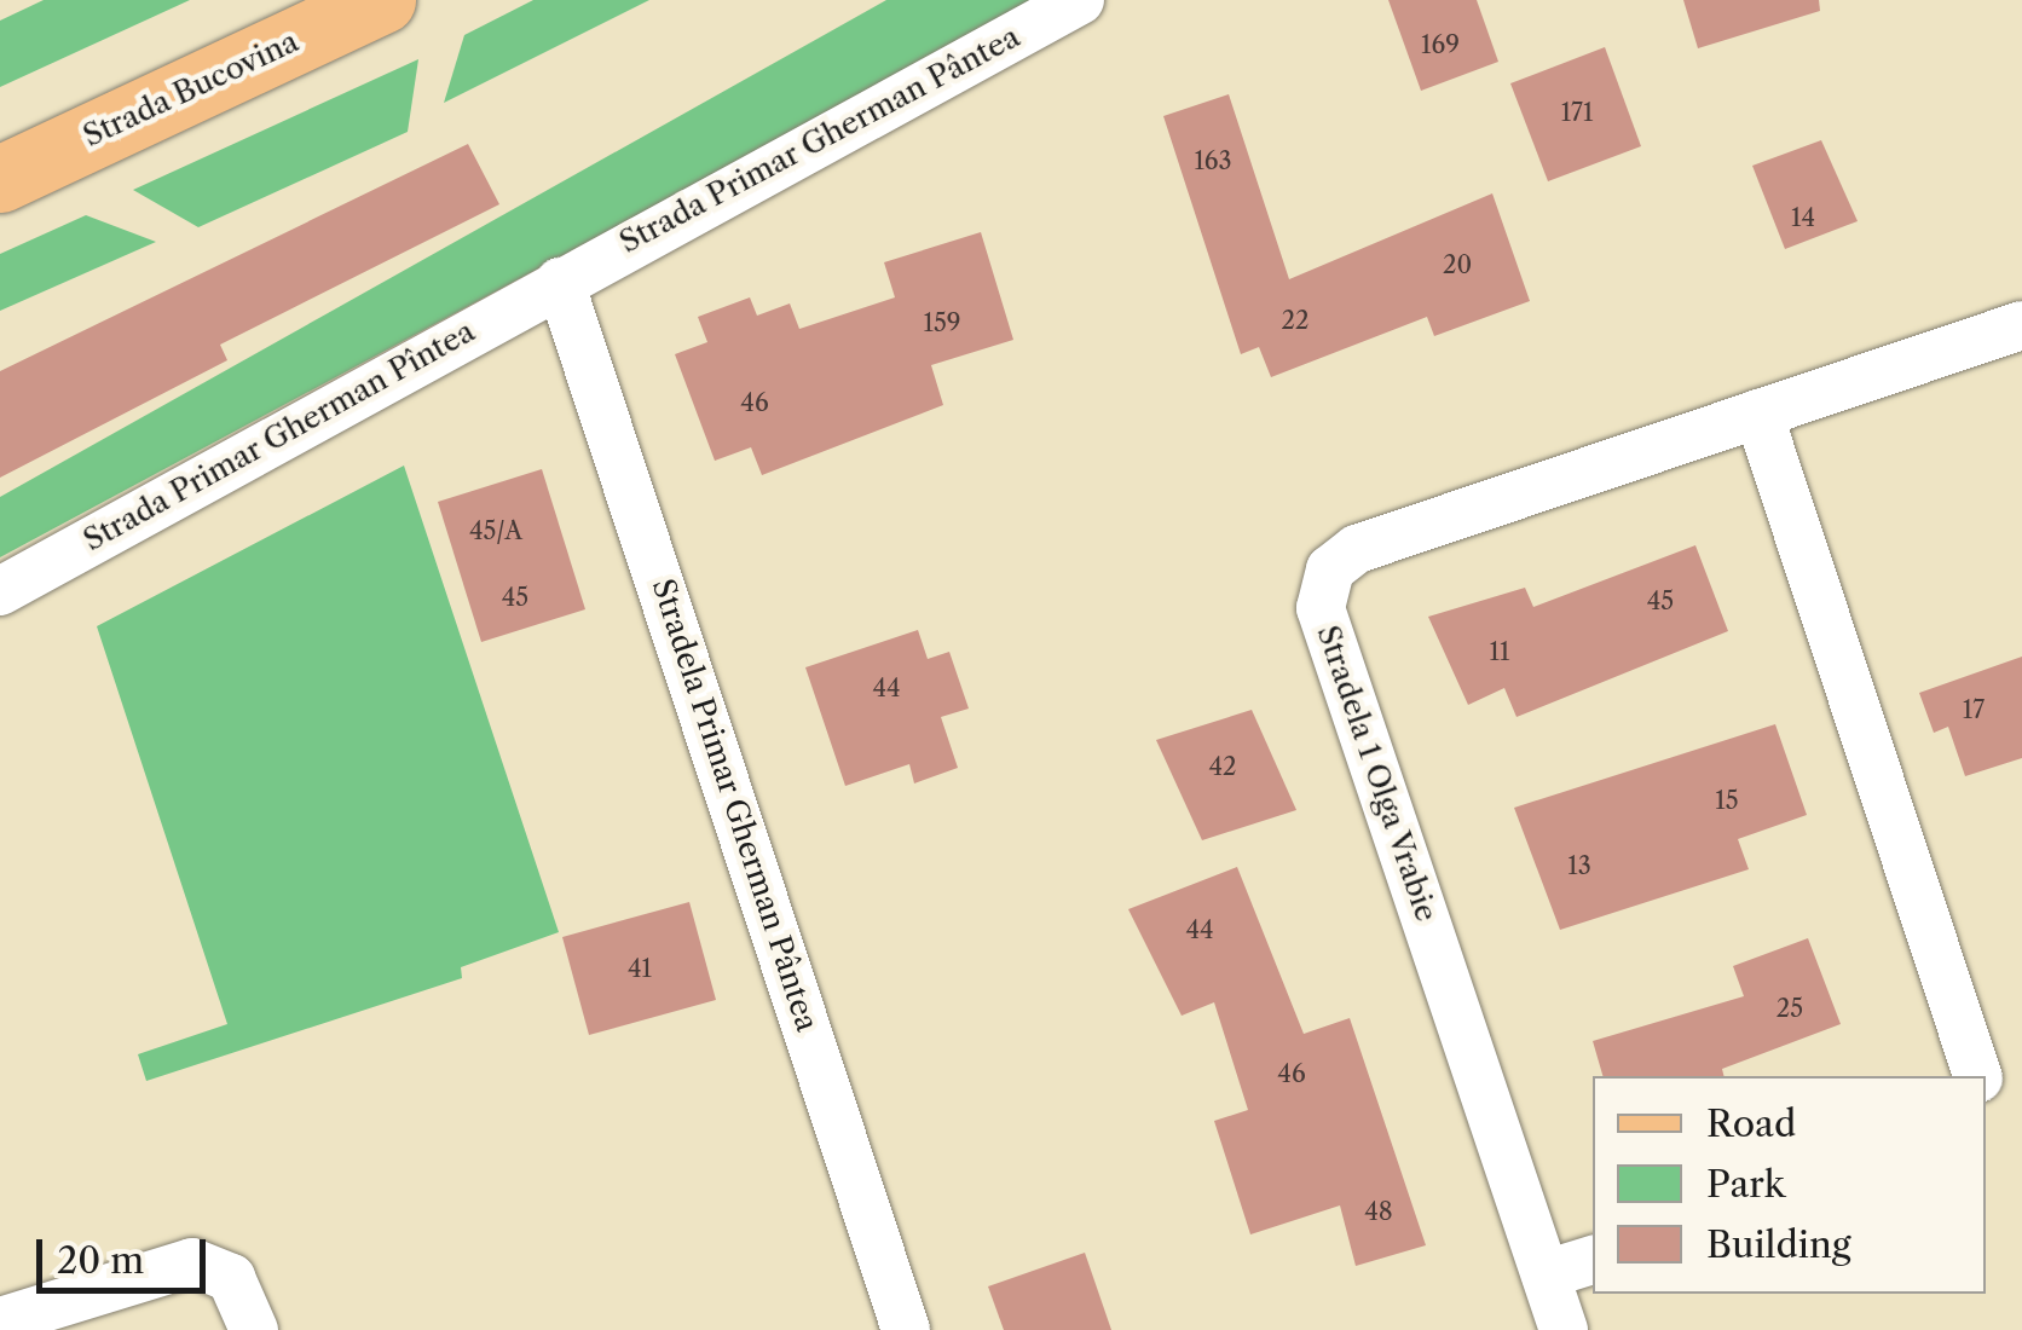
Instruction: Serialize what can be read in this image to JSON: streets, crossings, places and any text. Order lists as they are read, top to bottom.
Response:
{
  "streets": {
    "main road": ["Strada Bucovina"],
    "street": [
      "Strada Primar Gherman Pântea",
      "Strada Primar Gherman Pîntea",
      "Stradela 1 Olga Vrabie",
      "Stradela Primar Gherman Pântea"
    ]
  },
  "crossings": [
    ["Strada Primar Gherman Pântea", "Strada Primar Gherman Pîntea"],
    ["Strada Primar Gherman Pântea", "Stradela Primar Gherman Pântea"],
    ["Strada Primar Gherman Pîntea", "Stradela Primar Gherman Pântea"]
  ],
  "house_numbers": [
    "169",
    "171",
    "163",
    "14",
    "20",
    "22",
    "159",
    "46",
    "45/A",
    "45",
    "45",
    "11",
    "44",
    "17",
    "42",
    "15",
    "13",
    "44",
    "41",
    "25",
    "46",
    "48"
  ],
  "legend": ["Road", "Park", "Building"],
  "scale_bar": "20 m"
}
